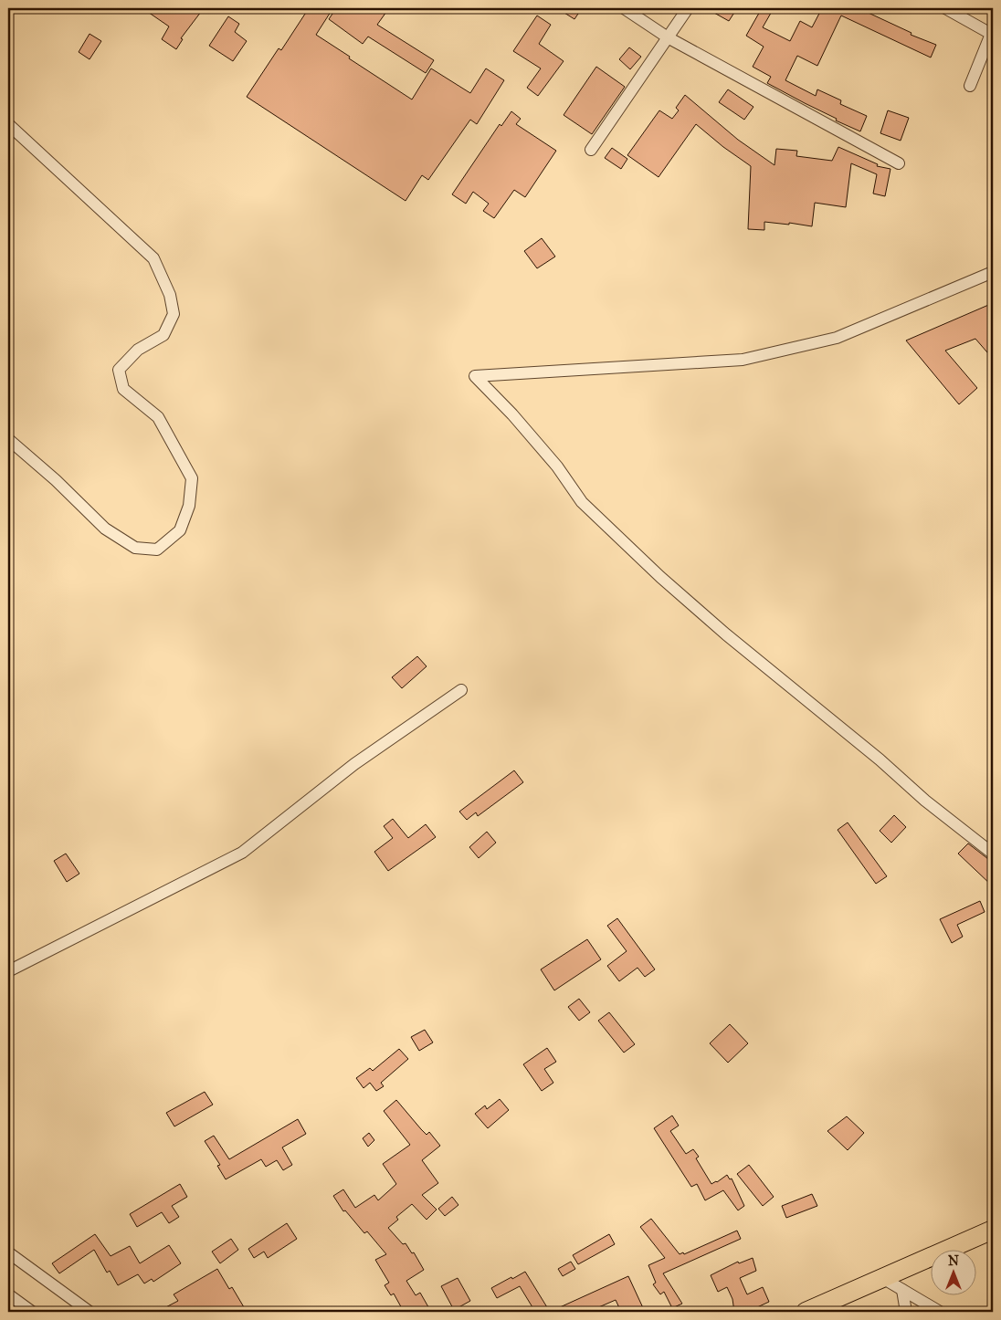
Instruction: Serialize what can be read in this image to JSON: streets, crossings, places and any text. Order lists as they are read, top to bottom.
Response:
{
  "north": "top"
}
